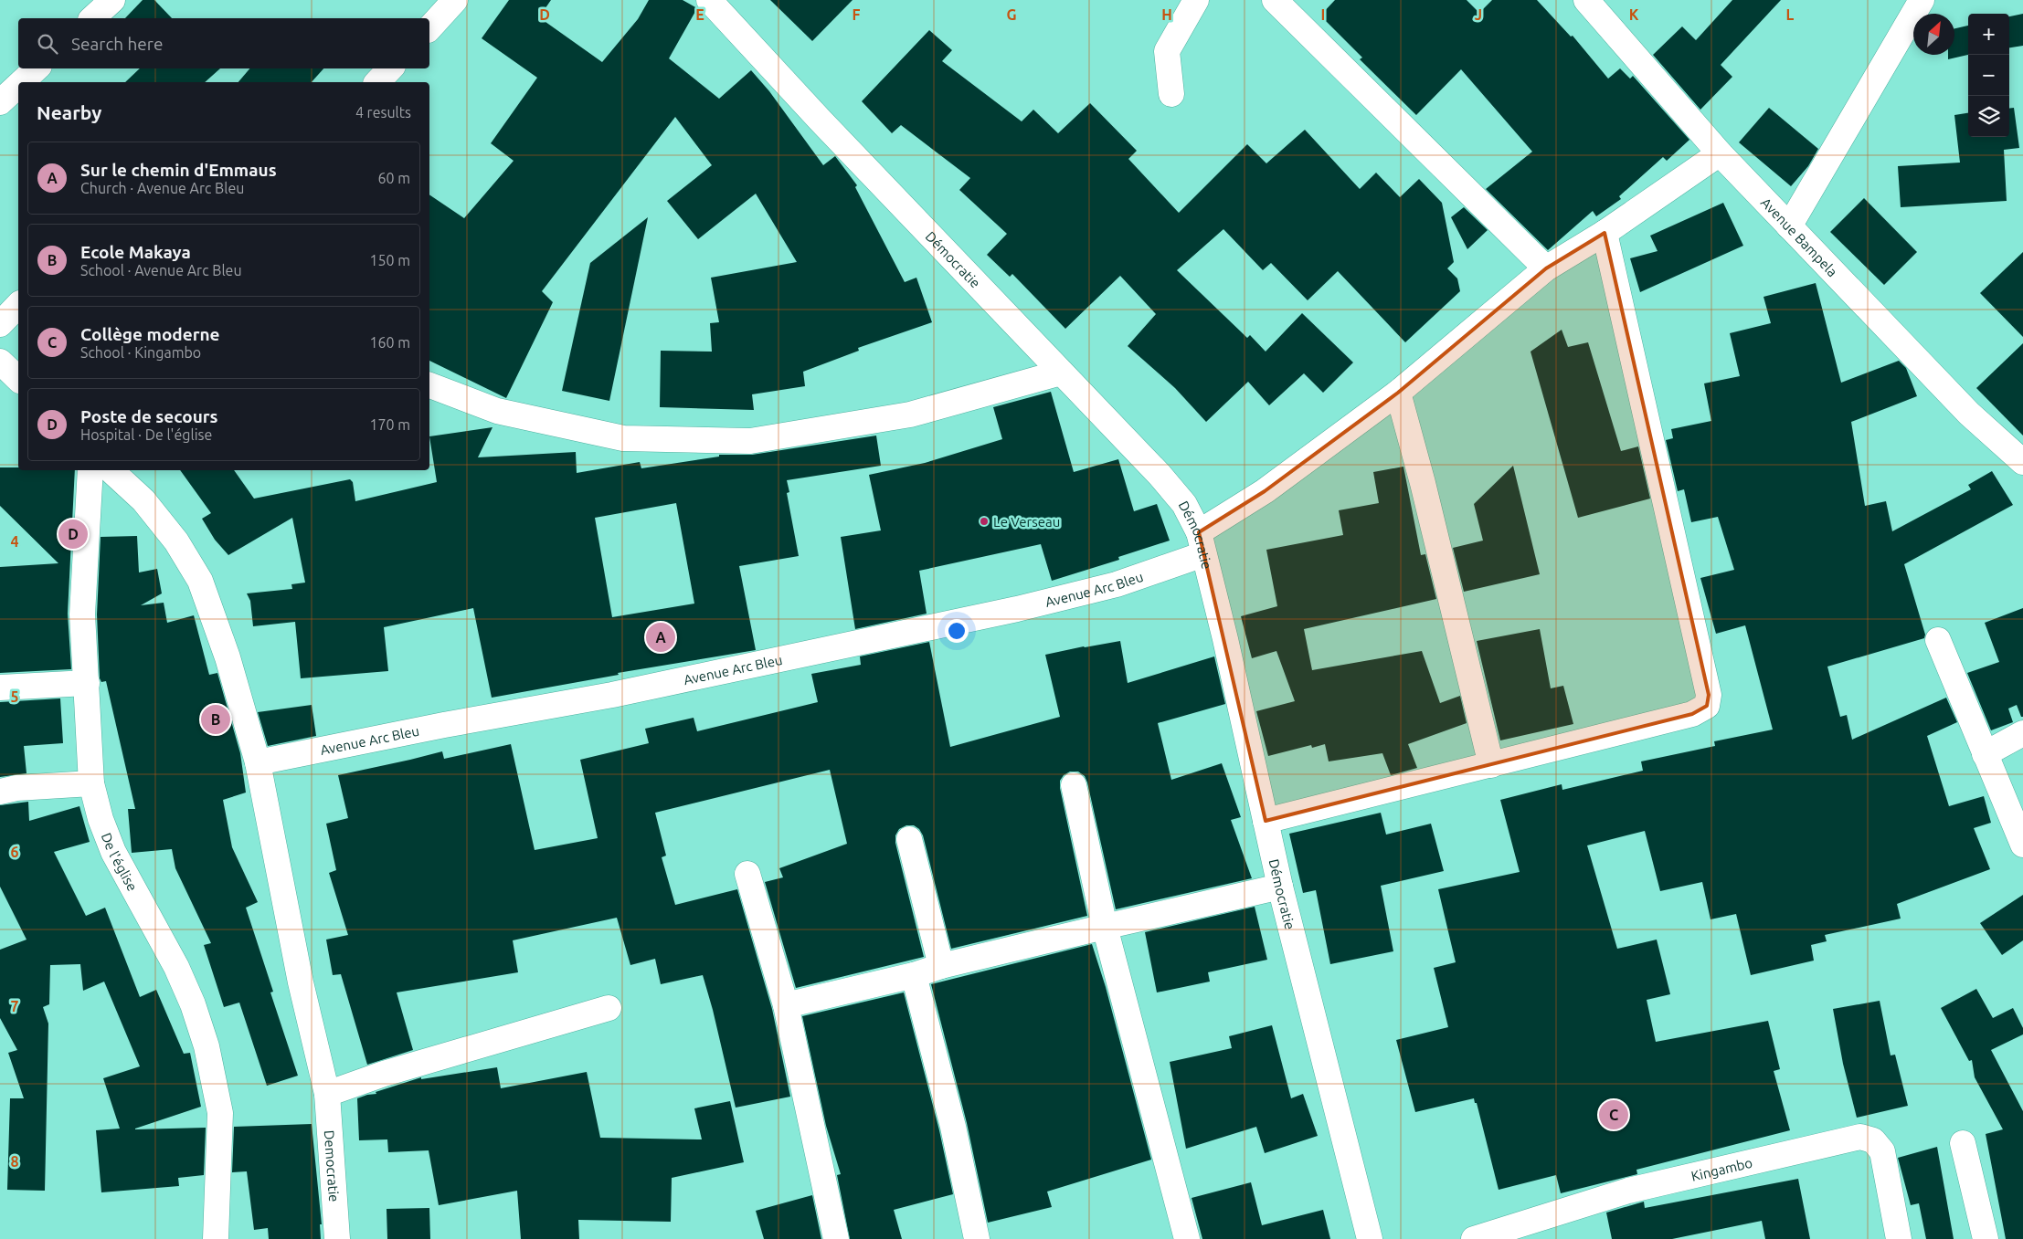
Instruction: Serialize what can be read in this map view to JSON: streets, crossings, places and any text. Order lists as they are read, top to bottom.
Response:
{
  "streets": {
    "street": [
      "Avenue Bampela",
      "Démocratie",
      "Avenue Arc Bleu",
      "De l'église",
      "Democratie",
      "Kingambo"
    ]
  },
  "crossings": [
    ["Avenue Bampela", "Avenue Arc Bleu"],
    ["Démocratie", "Avenue Arc Bleu"],
    ["Avenue Arc Bleu", "Democratie"]
  ],
  "places": ["Le Verseau"],
  "north": "top right",
  "page": {
    "map_buttons": ["+", "−"],
    "search": "Search here",
    "heading": ["Nearby", "4 results"],
    "list": [
      {
        "mark": "A",
        "name": "Sur le chemin d'Emmaus",
        "note": "Church · Avenue Arc Bleu",
        "value": "60 m"
      },
      {
        "mark": "B",
        "name": "Ecole Makaya",
        "note": "School · Avenue Arc Bleu",
        "value": "150 m"
      },
      {
        "mark": "C",
        "name": "Collège moderne",
        "note": "School · Kingambo",
        "value": "160 m"
      },
      {
        "mark": "D",
        "name": "Poste de secours",
        "note": "Hospital · De l'église",
        "value": "170 m"
      }
    ],
    "pins": [
      "D",
      "A",
      "B",
      "C"
    ]
  },
  "grid": {
    "columns": [
      "D",
      "E",
      "F",
      "G",
      "H",
      "I",
      "J",
      "K",
      "L"
    ],
    "rows": [
      "4",
      "5",
      "6",
      "7",
      "8"
    ]
  }
}
